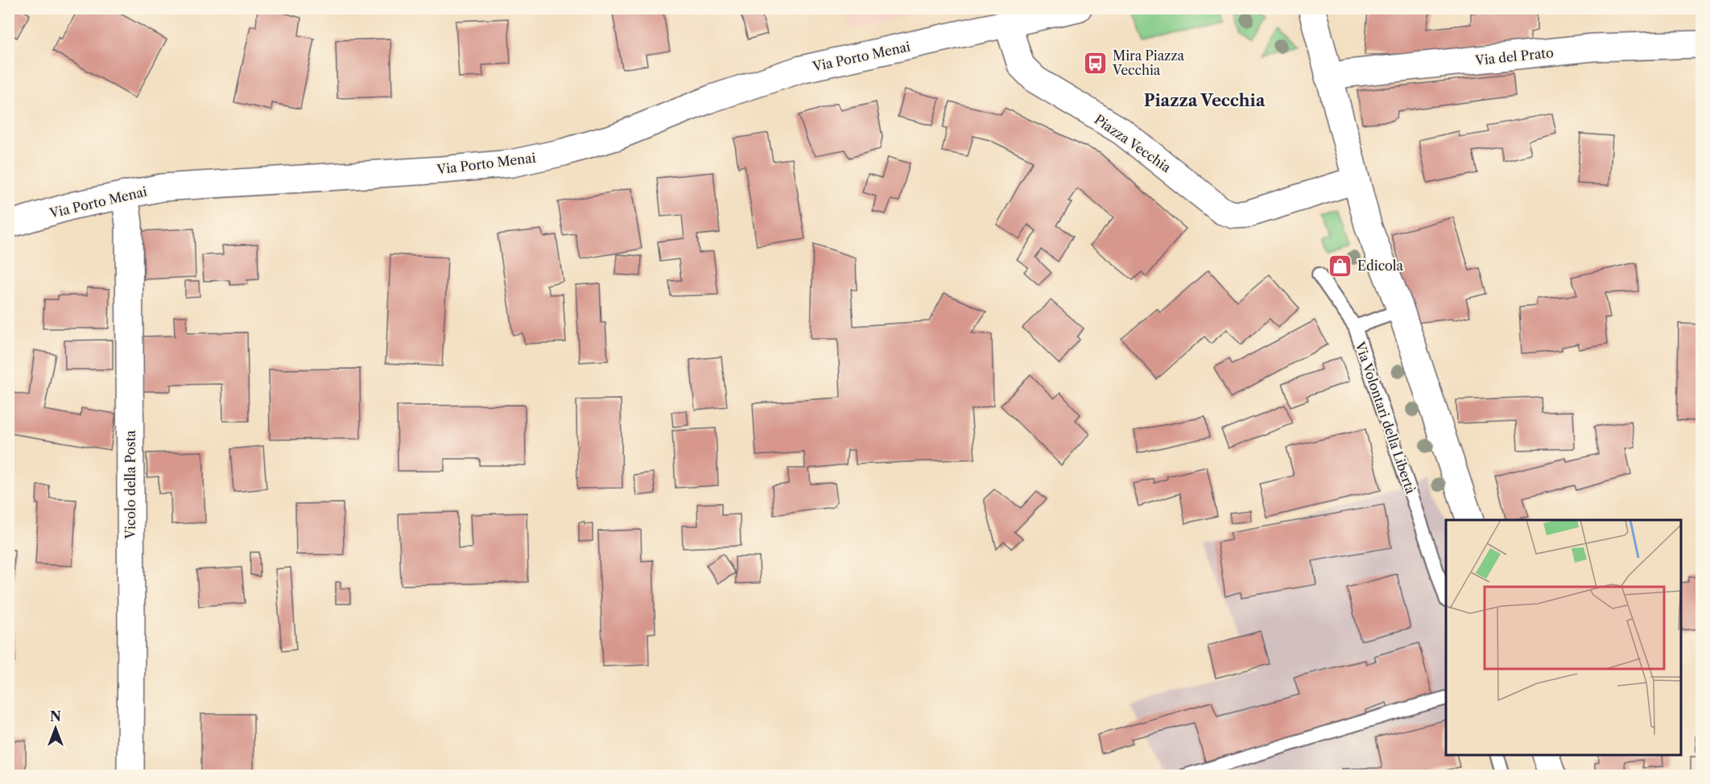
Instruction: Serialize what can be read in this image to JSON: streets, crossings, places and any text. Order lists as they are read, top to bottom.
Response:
{
  "streets": {
    "street": [
      "Via Porto Menai",
      "Via del Prato",
      "Piazza Vecchia",
      "Vicolo della Posta"
    ],
    "lane": ["Via Volontari della Libertà"]
  },
  "crossings": [
    ["Via Porto Menai", "Piazza Vecchia"],
    ["Via Porto Menai", "Vicolo della Posta"]
  ],
  "districts": ["Piazza Vecchia"],
  "places": {
    "bus stop": ["Mira Piazza Vecchia"],
    "shop": ["Edicola"]
  },
  "north": "top"
}
